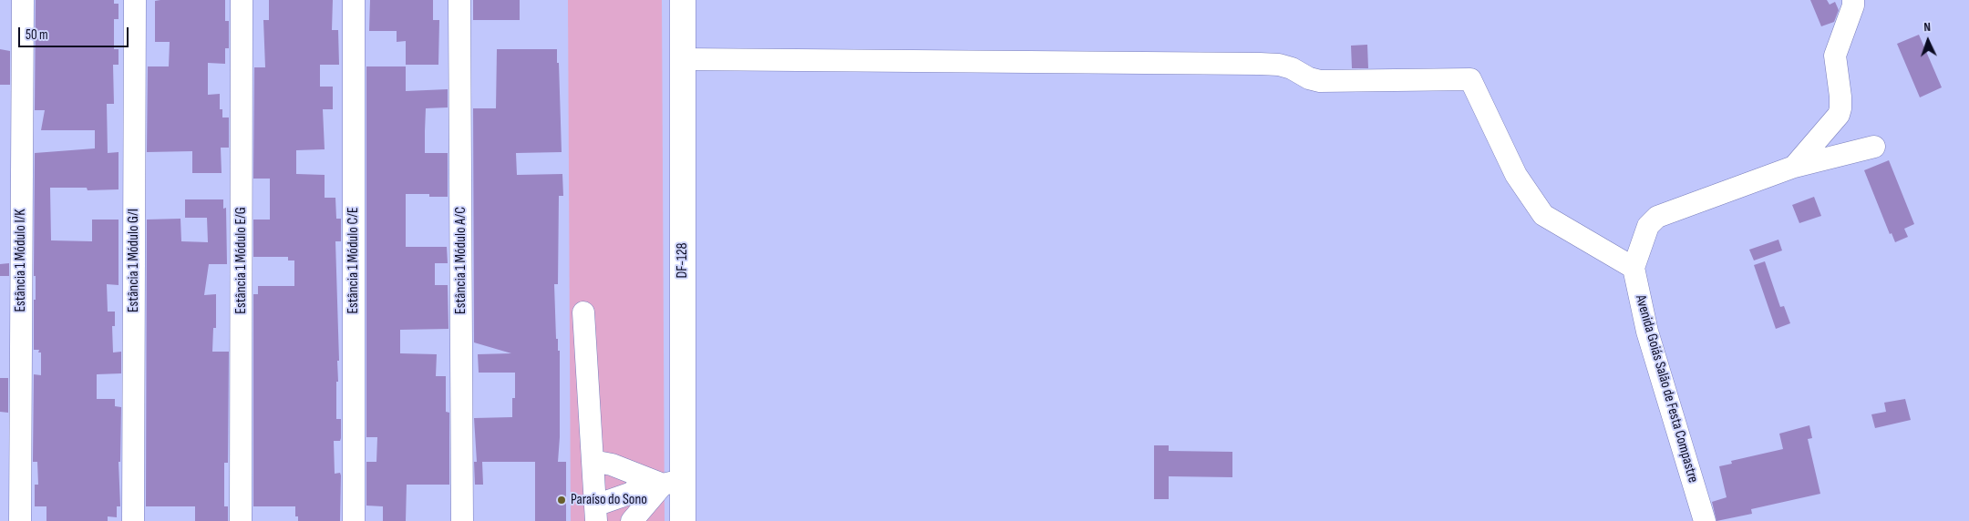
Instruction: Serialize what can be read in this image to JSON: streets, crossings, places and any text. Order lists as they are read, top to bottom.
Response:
{
  "streets": {
    "main road": ["DF-128"],
    "street": [
      "Estância 1 Módulo I/K",
      "Estância 1 Módulo G/I",
      "Estância 1 Módulo E/G",
      "Estância 1 Módulo C/E",
      "Estância 1 Módulo A/C",
      "Avenida Goiás Salão de Festa Compastre"
    ]
  },
  "places": ["Paraíso do Sono"],
  "scale_bar": "50 m",
  "north": "top"
}
